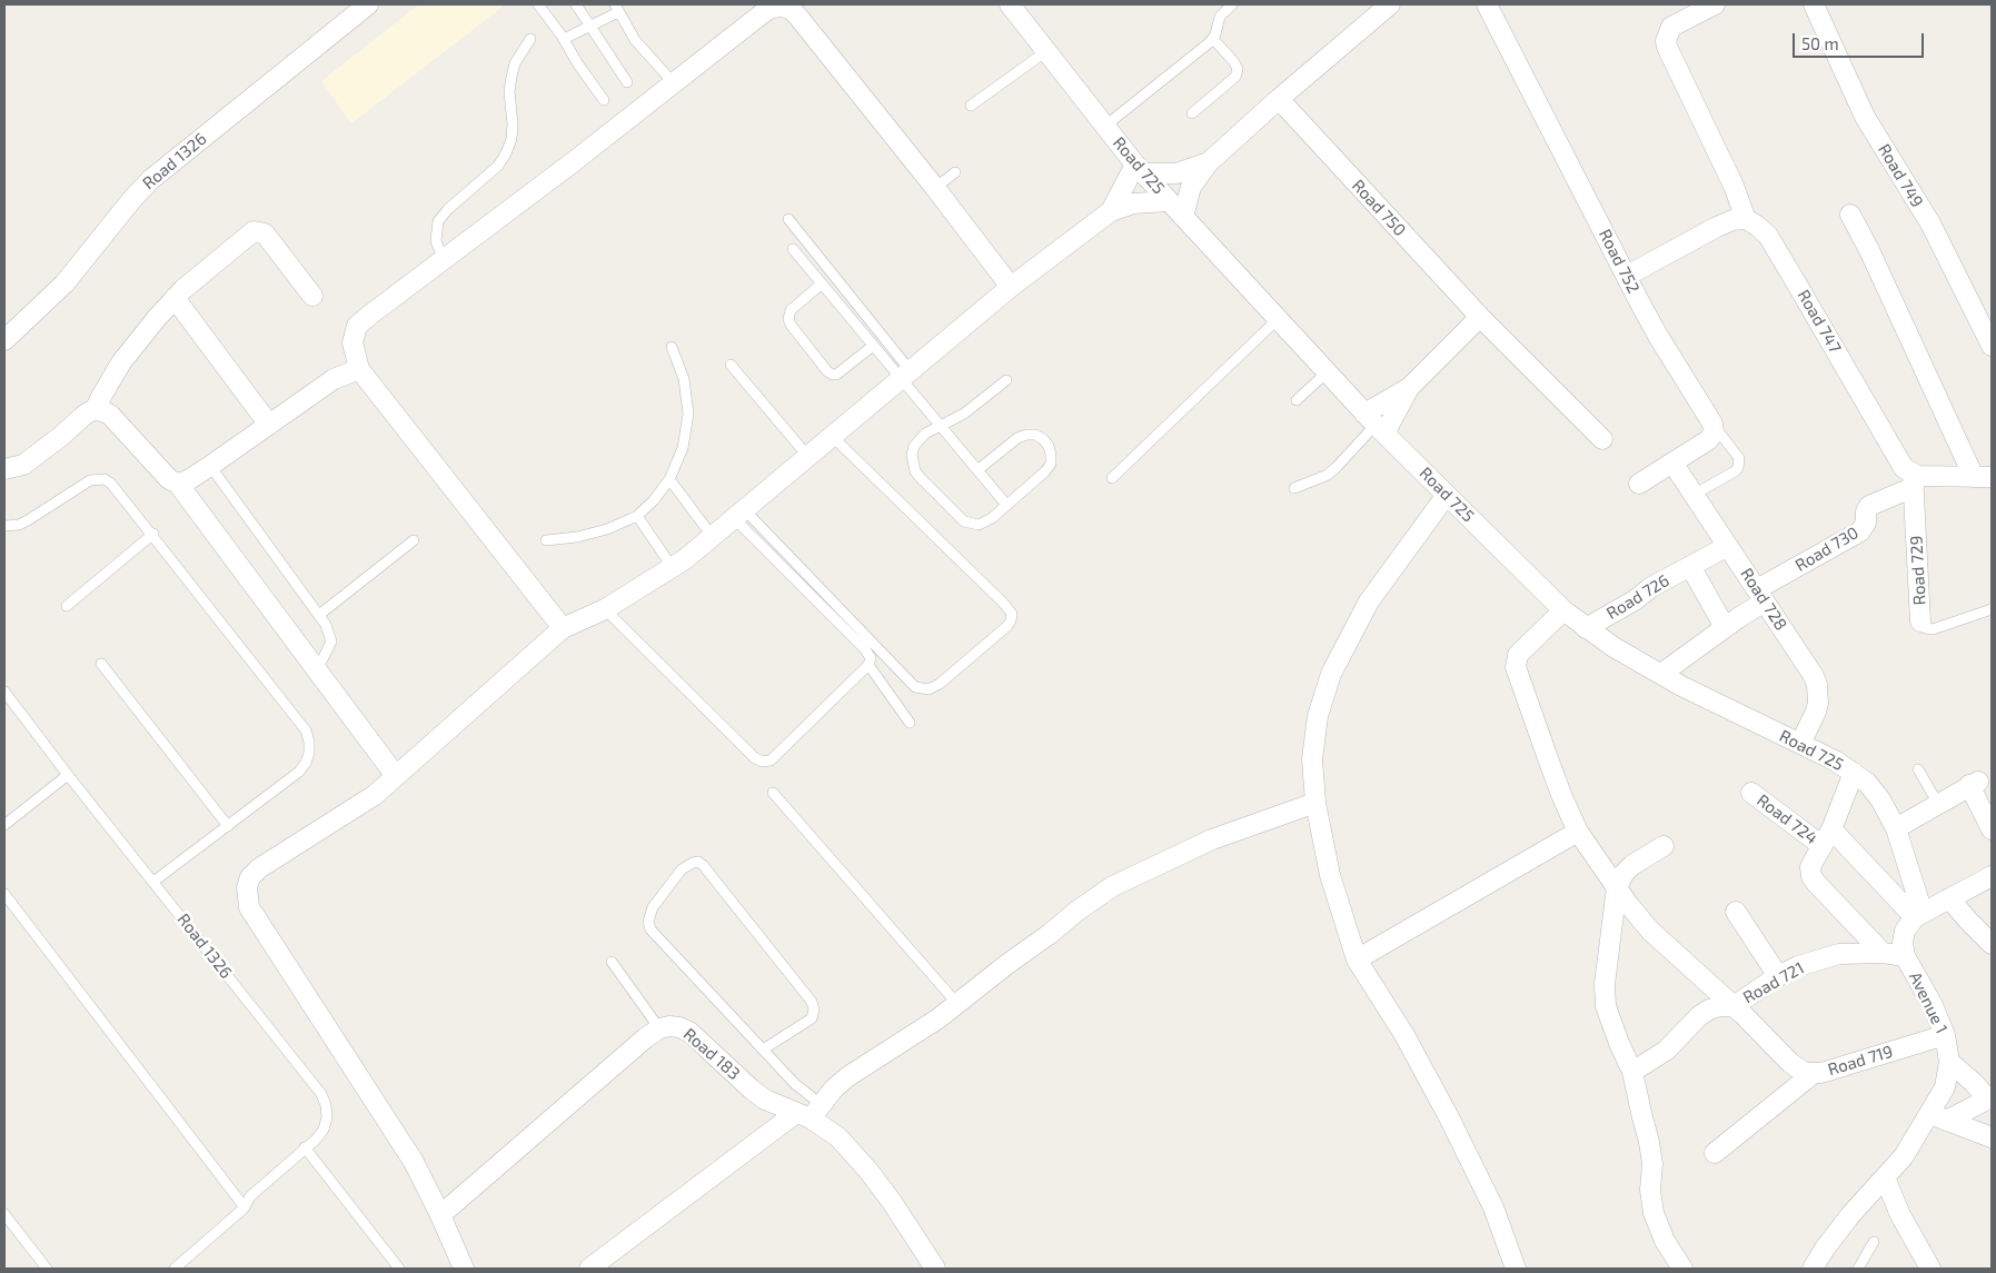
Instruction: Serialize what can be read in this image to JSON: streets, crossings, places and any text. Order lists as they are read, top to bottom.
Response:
{
  "streets": {
    "street": [
      "Road 1326",
      "Road 725",
      "Road 749",
      "Road 750",
      "Road 752",
      "Road 747",
      "Road 730",
      "Road 729",
      "Road 726",
      "Road 728",
      "Road 724",
      "Road 721",
      "Avenue 1",
      "Road 183",
      "Road 719"
    ]
  },
  "crossings": [
    ["Road 725", "Road 730"],
    ["Road 725", "Road 726"],
    ["Road 725", "Road 728"],
    ["Road 725", "Avenue 1"],
    ["Road 725", "Road 719"],
    ["Road 747", "Road 730"],
    ["Road 747", "Road 729"],
    ["Road 730", "Road 729"],
    ["Road 730", "Road 728"],
    ["Road 726", "Road 728"],
    ["Road 721", "Avenue 1"],
    ["Road 721", "Road 719"],
    ["Avenue 1", "Road 719"]
  ],
  "scale_bar": "50 m"
}
